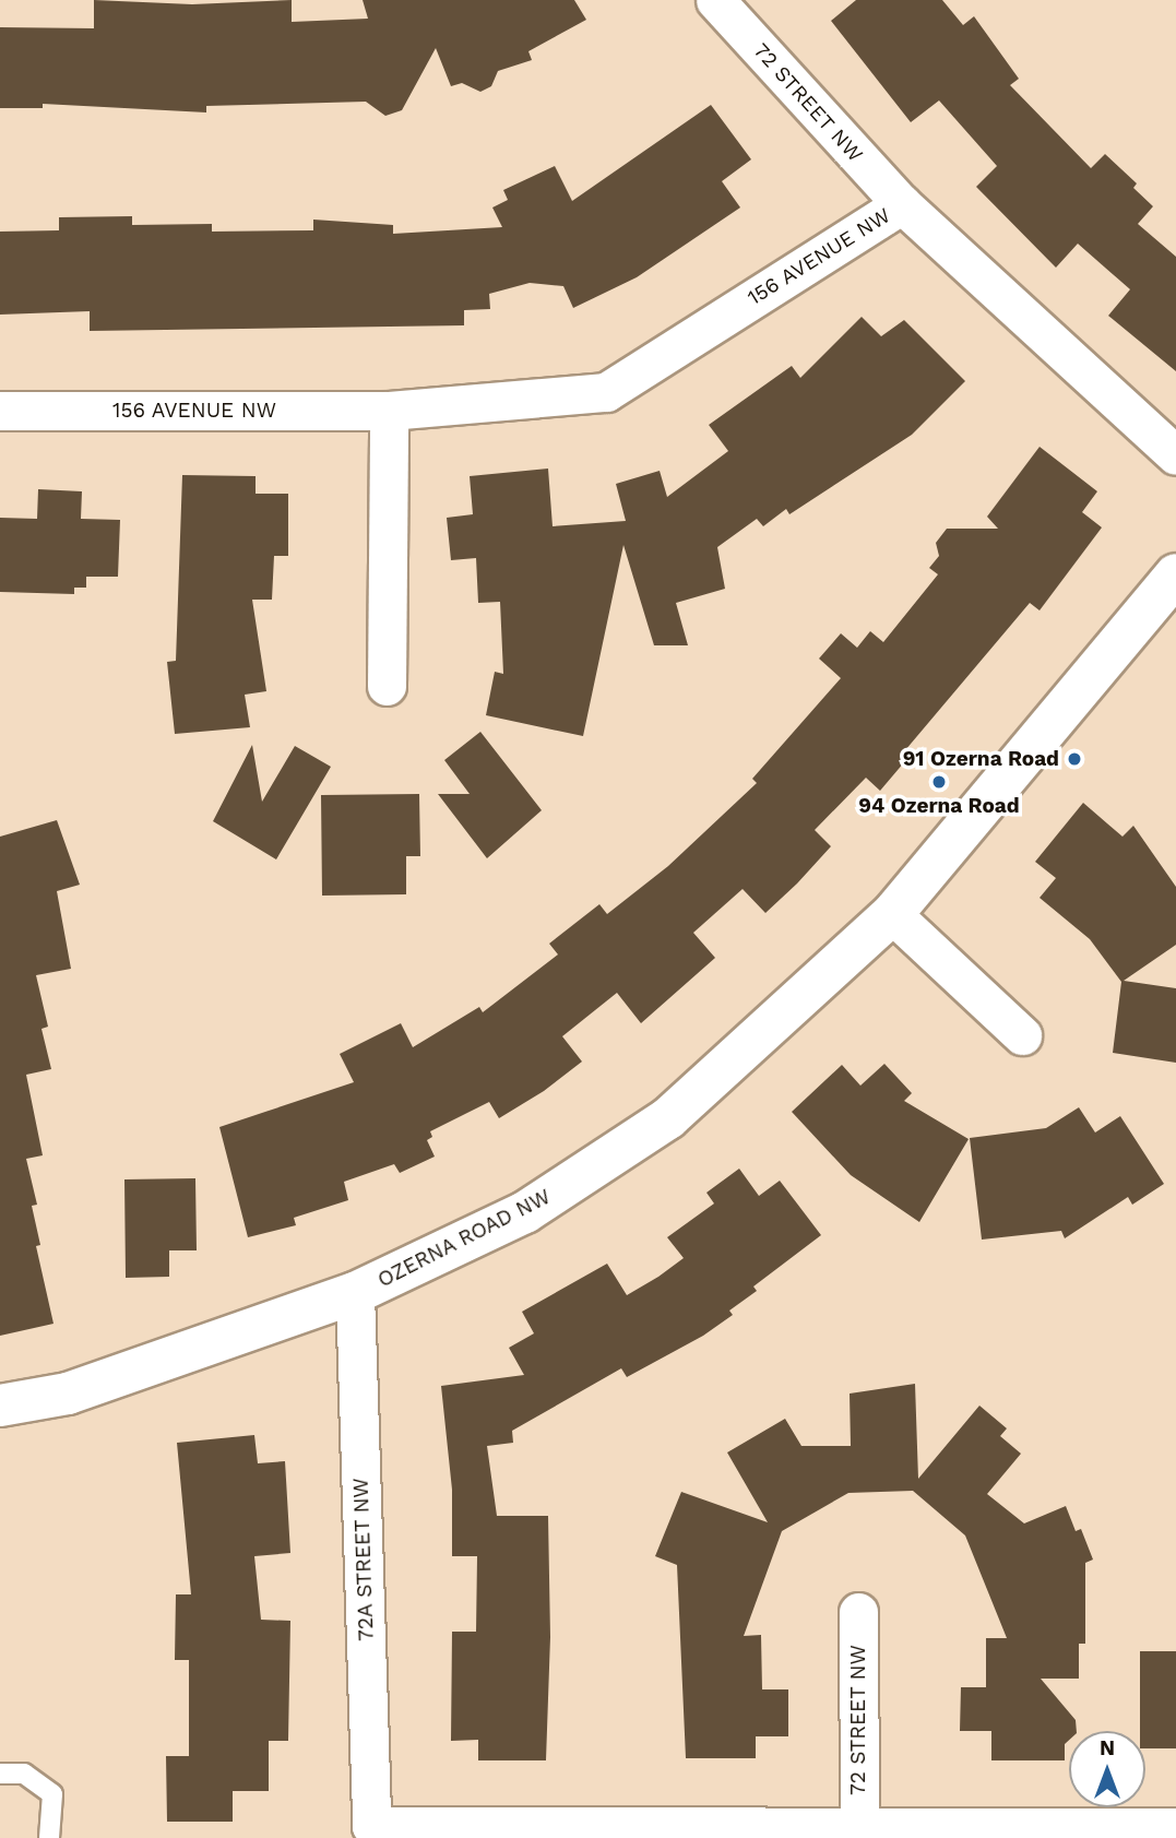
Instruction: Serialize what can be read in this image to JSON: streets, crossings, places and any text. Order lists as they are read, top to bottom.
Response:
{
  "streets": {
    "street": [
      "72 STREET NW",
      "156 AVENUE NW",
      "OZERNA ROAD NW",
      "72A STREET NW"
    ]
  },
  "crossings": [
    ["72 STREET NW", "156 AVENUE NW"],
    ["72 STREET NW", "72A STREET NW"],
    ["OZERNA ROAD NW", "72A STREET NW"]
  ],
  "places": ["91 Ozerna Road", "94 Ozerna Road"],
  "north": "top"
}
